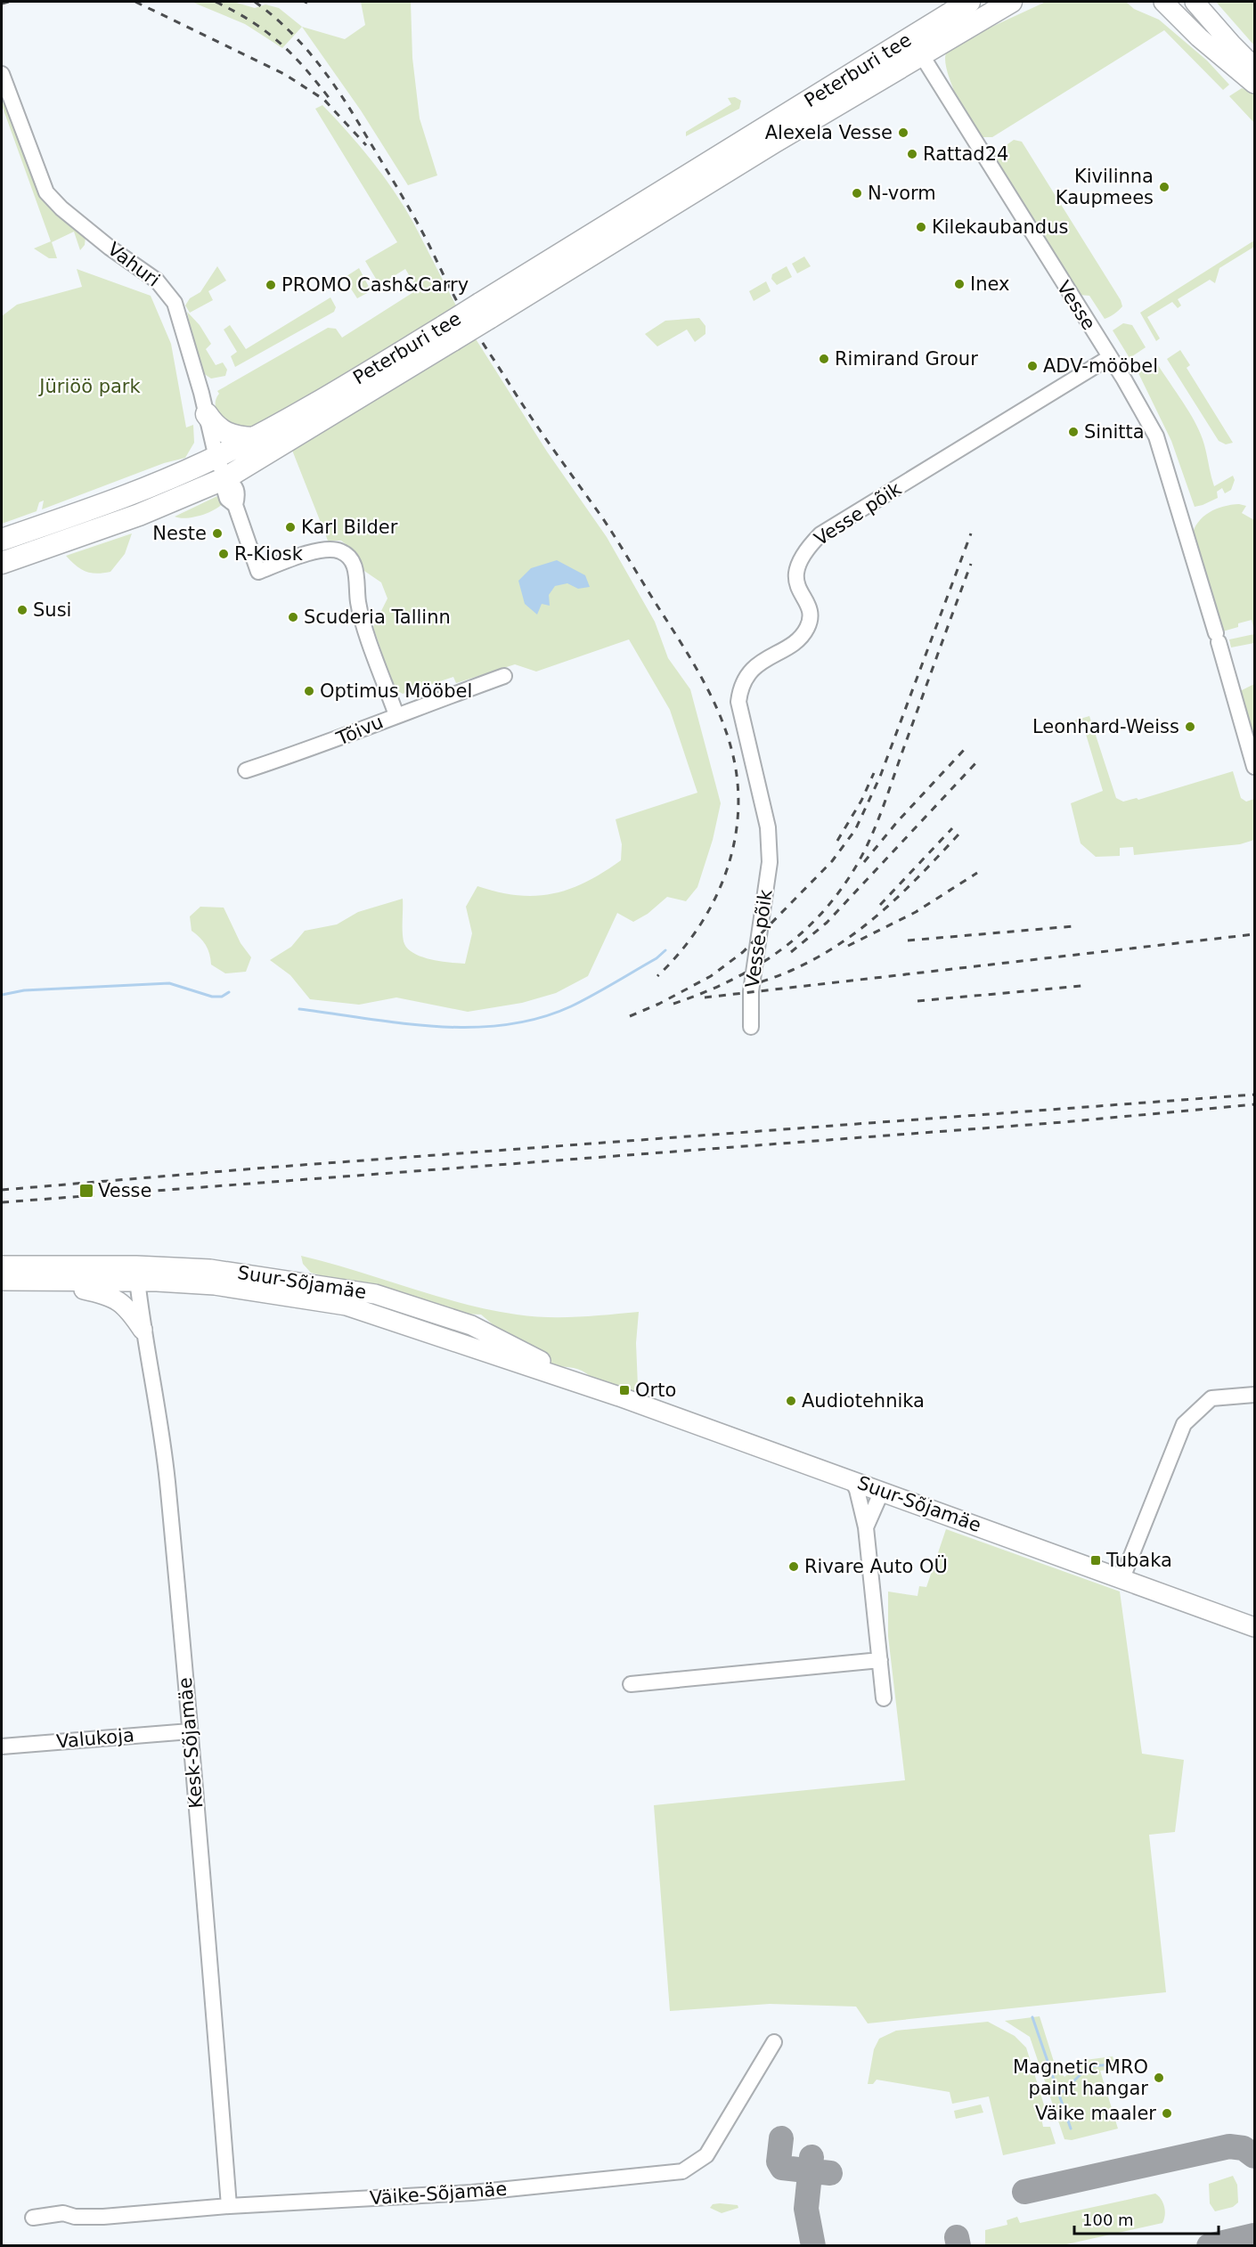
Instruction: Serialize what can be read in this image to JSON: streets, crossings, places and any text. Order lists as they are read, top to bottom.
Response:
{
  "streets": {
    "highway": ["Peterburi tee"],
    "main road": ["Suur-Sõjamäe"],
    "street": [
      "Vahuri",
      "Vesse",
      "Vesse põik",
      "Tõivu",
      "Valukoja",
      "Kesk-Sõjamäe",
      "Väike-Sõjamäe"
    ]
  },
  "crossings": [
    ["Peterburi tee", "Vahuri"],
    ["Peterburi tee", "Vesse"],
    ["Vahuri", "Tõivu"],
    ["Vesse", "Vesse põik"],
    ["Suur-Sõjamäe", "Kesk-Sõjamäe"],
    ["Valukoja", "Kesk-Sõjamäe"],
    ["Kesk-Sõjamäe", "Väike-Sõjamäe"]
  ],
  "parks": ["Jüriöö park"],
  "places": {
    "other": [
      "Alexela Vesse",
      "Rattad24",
      "Kivilinna Kaupmees",
      "N-vorm",
      "Kilekaubandus",
      "Inex",
      "PROMO Cash&Carry",
      "Rimirand Grour",
      "ADV-mööbel",
      "Sinitta",
      "Karl Bilder",
      "Neste",
      "R-Kiosk",
      "Susi",
      "Scuderia Tallinn",
      "Optimus Mööbel",
      "Leonhard-Weiss",
      "Audiotehnika",
      "Rivare Auto OÜ",
      "Magnetic MRO paint hangar",
      "Väike maaler"
    ],
    "transit": ["Vesse", "Orto", "Tubaka"]
  },
  "scale_bar": "100 m"
}
